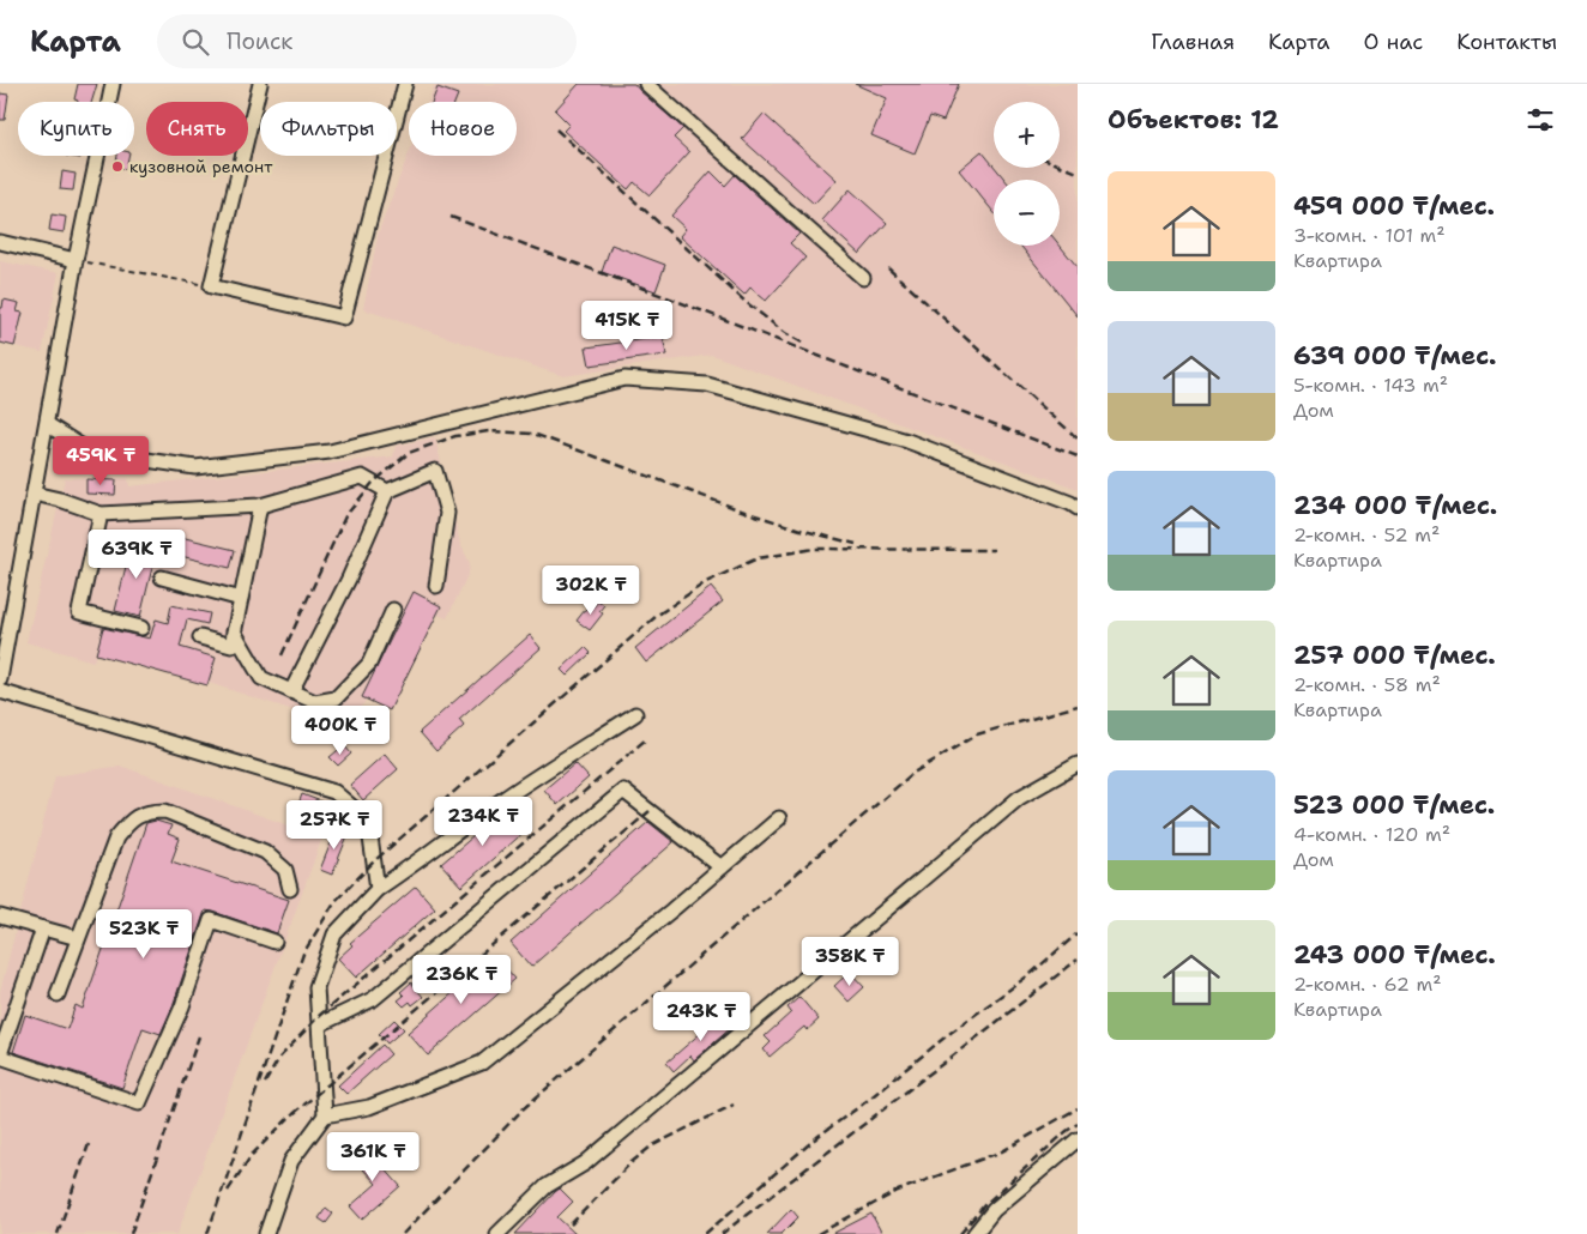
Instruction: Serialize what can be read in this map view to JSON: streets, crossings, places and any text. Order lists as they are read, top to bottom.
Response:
{
  "places": ["кузовной ремонт"],
  "page": {
    "header": "Карта",
    "search": "Поиск",
    "nav": [
      "Главная",
      "Карта",
      "О нас",
      "Контакты"
    ],
    "heading": "Объектов: 12",
    "map_buttons": ["+", "−"],
    "chip": [
      "Купить",
      "Снять",
      "Фильтры",
      "Новое"
    ],
    "list": [
      {
        "name": "459 000 ₸/мес.",
        "note": "3-комн. · 101 m² · Квартира"
      },
      {
        "name": "639 000 ₸/мес.",
        "note": "5-комн. · 143 m² · Дом"
      },
      {
        "name": "234 000 ₸/мес.",
        "note": "2-комн. · 52 m² · Квартира"
      },
      {
        "name": "257 000 ₸/мес.",
        "note": "2-комн. · 58 m² · Квартира"
      },
      {
        "name": "523 000 ₸/мес.",
        "note": "4-комн. · 120 m² · Дом"
      },
      {
        "name": "243 000 ₸/мес.",
        "note": "2-комн. · 62 m² · Квартира"
      }
    ],
    "price": [
      "415K ₸",
      "459K ₸",
      "639K ₸",
      "302K ₸",
      "400K ₸",
      "234K ₸",
      "257K ₸",
      "523K ₸",
      "358K ₸",
      "236K ₸",
      "243K ₸",
      "361K ₸"
    ]
  }
}
